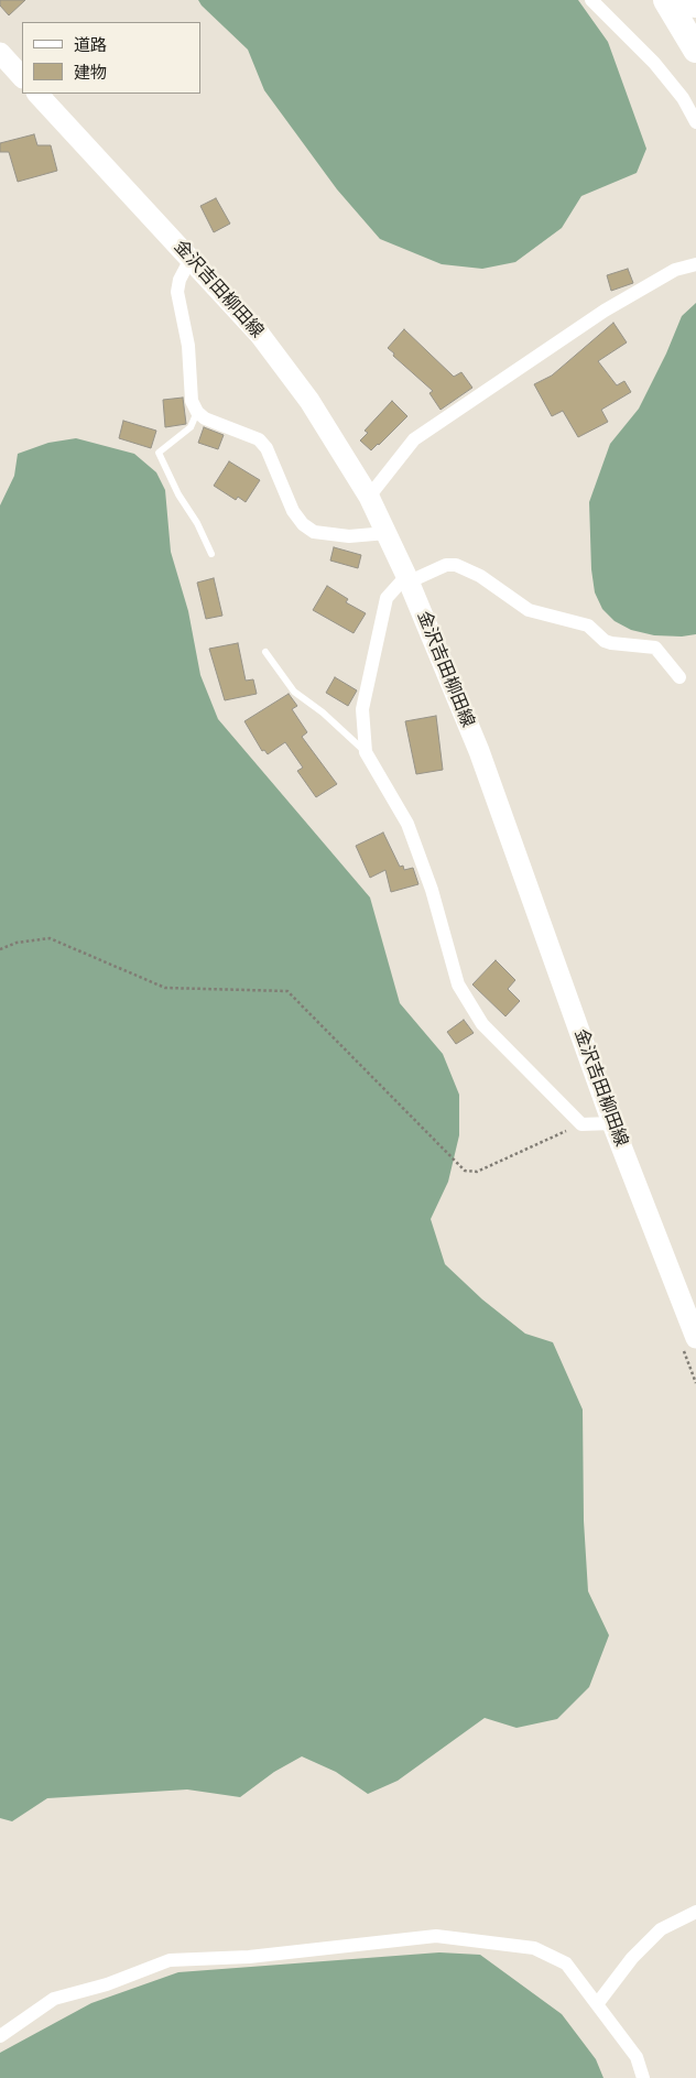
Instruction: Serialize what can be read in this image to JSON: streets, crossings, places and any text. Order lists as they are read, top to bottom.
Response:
{
  "streets": {
    "main road": ["金沢吉田柳田線"]
  },
  "legend": ["道路", "建物"]
}
